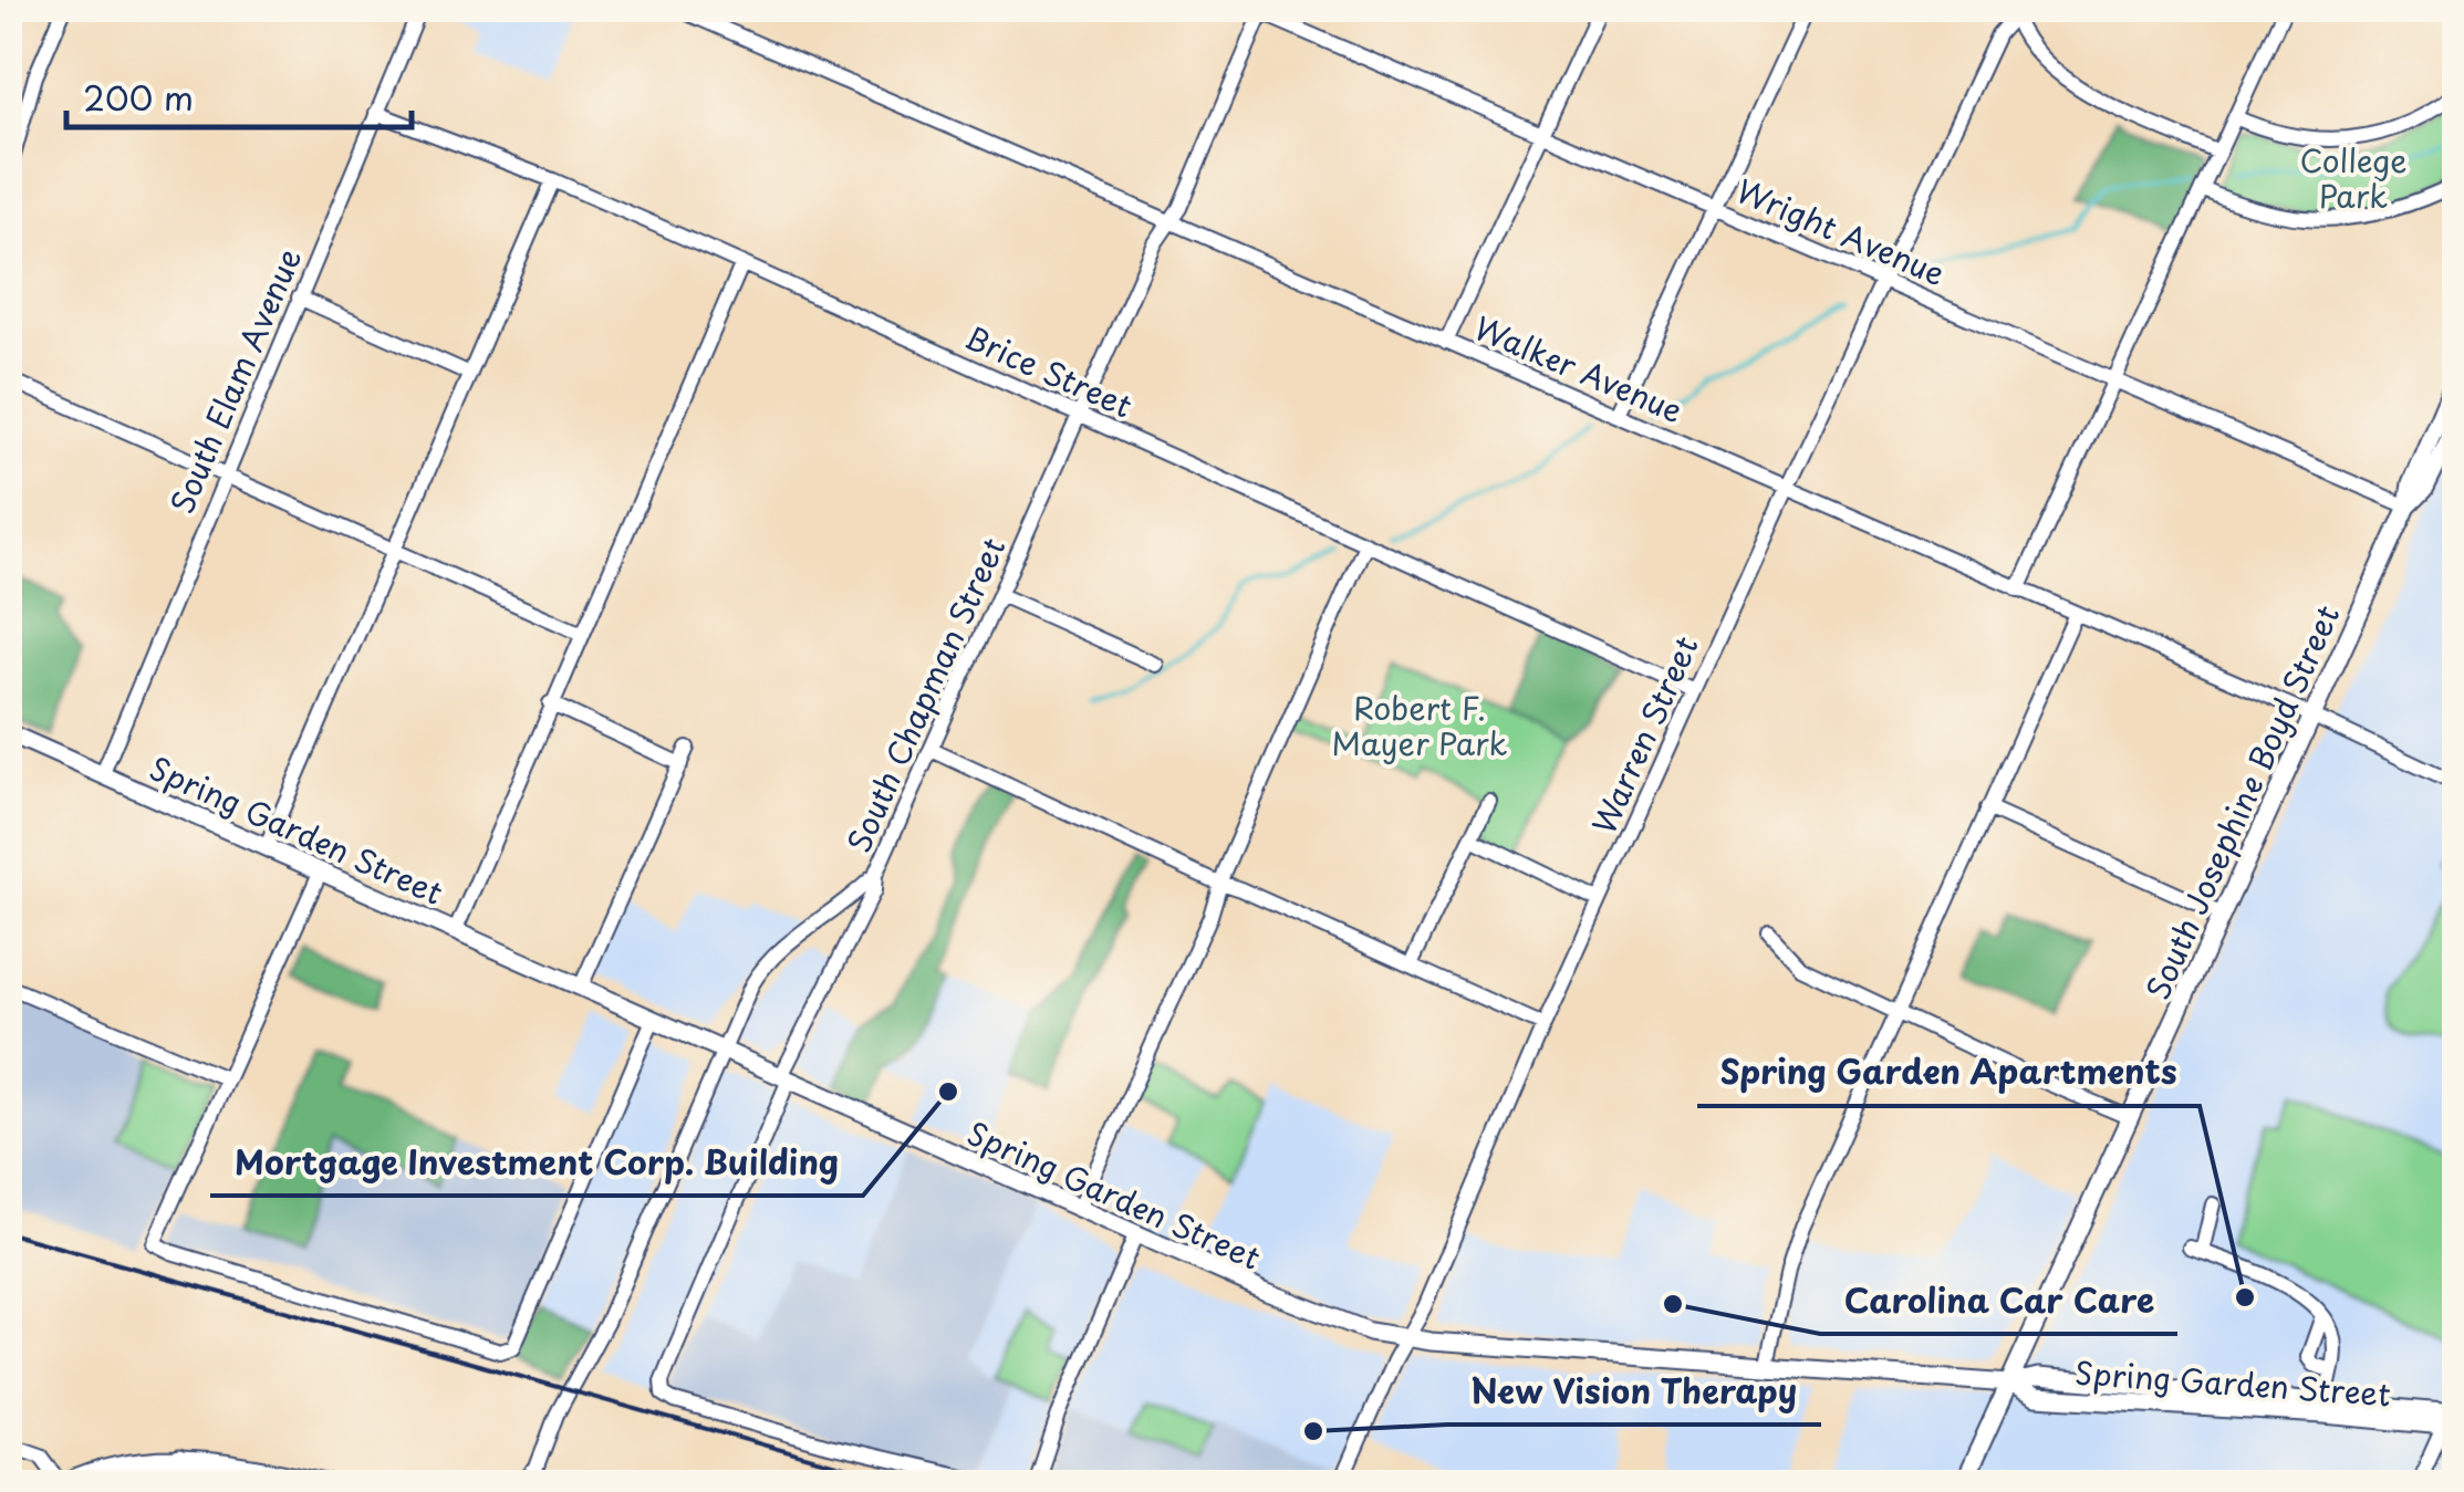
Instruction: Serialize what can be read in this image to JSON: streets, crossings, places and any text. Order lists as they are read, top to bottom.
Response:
{
  "streets": {
    "main road": ["South Josephine Boyd Street", "Spring Garden Street"],
    "street": [
      "Wright Avenue",
      "Walker Avenue",
      "Brice Street",
      "South Elam Avenue",
      "South Chapman Street",
      "Warren Street"
    ]
  },
  "crossings": [
    ["Wright Avenue", "South Chapman Street"],
    ["Wright Avenue", "Warren Street"],
    ["Wright Avenue", "South Josephine Boyd Street"],
    ["Walker Avenue", "South Chapman Street"],
    ["Walker Avenue", "Warren Street"],
    ["Walker Avenue", "South Josephine Boyd Street"],
    ["Brice Street", "South Elam Avenue"],
    ["Brice Street", "South Chapman Street"],
    ["Brice Street", "Warren Street"],
    ["South Elam Avenue", "Spring Garden Street"],
    ["South Chapman Street", "Spring Garden Street"],
    ["Warren Street", "Spring Garden Street"],
    ["South Josephine Boyd Street", "Spring Garden Street"]
  ],
  "parks": ["College Park", "Robert F. Mayer Park"],
  "places": [
    "Mortgage Investment Corp. Building",
    "Spring Garden Apartments",
    "Carolina Car Care",
    "New Vision Therapy"
  ],
  "scale_bar": "200 m"
}
